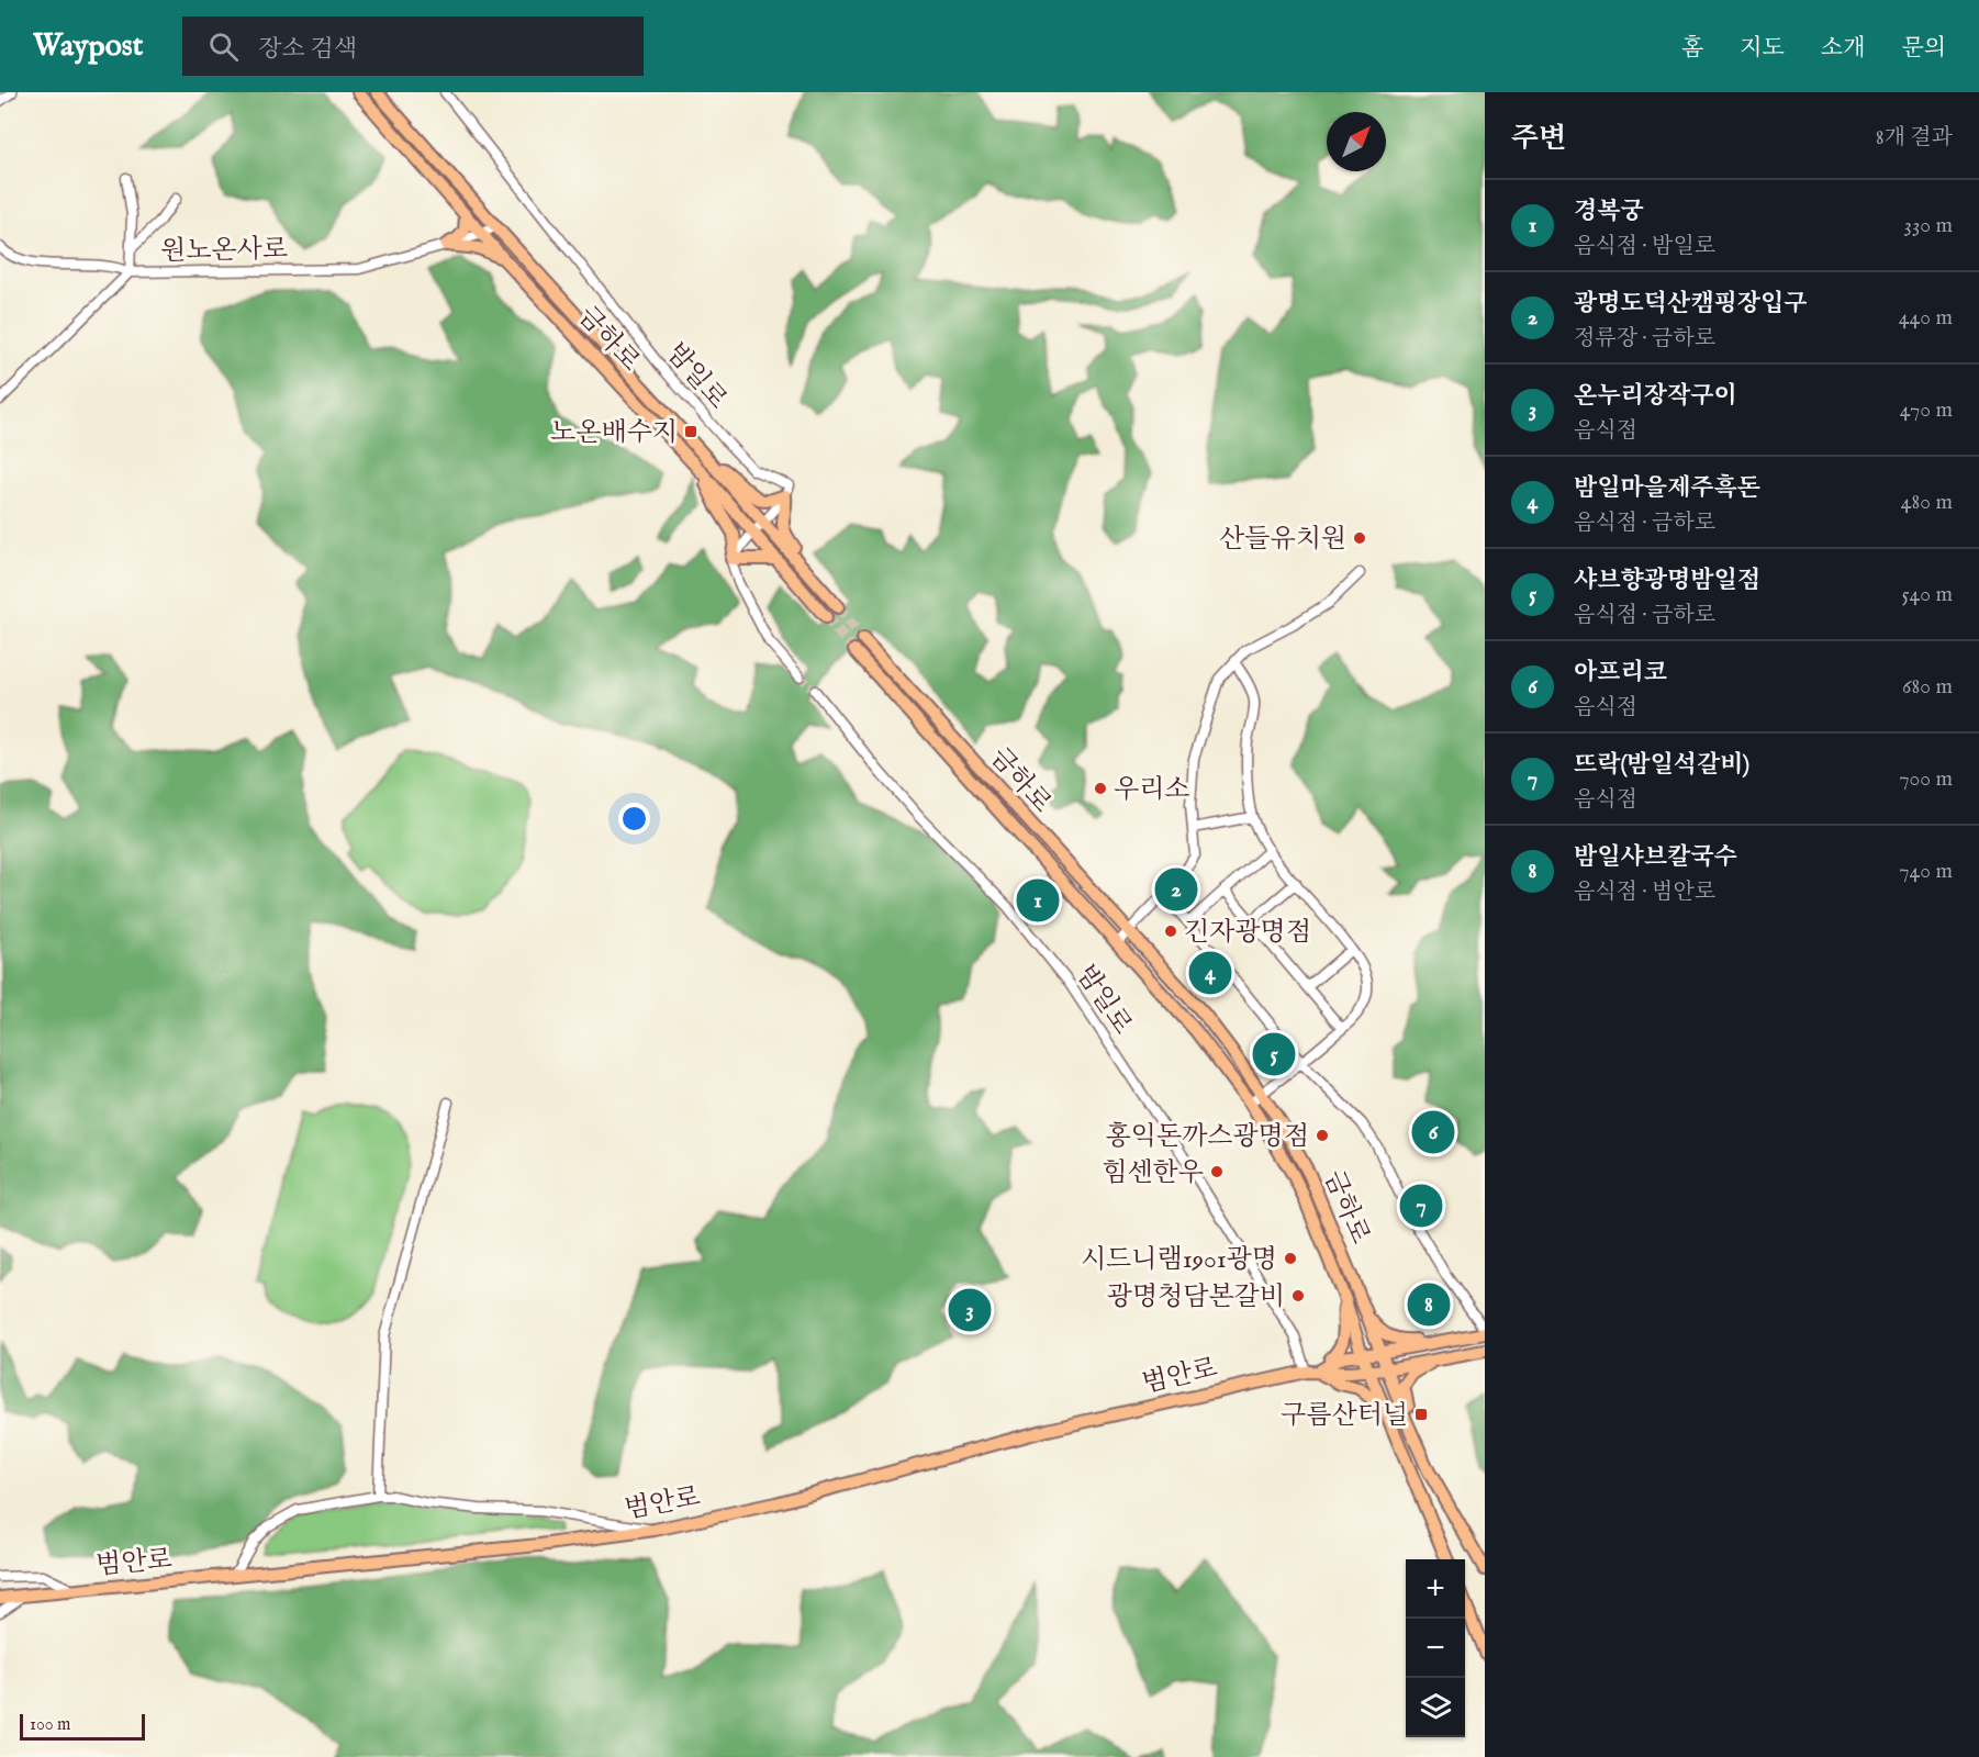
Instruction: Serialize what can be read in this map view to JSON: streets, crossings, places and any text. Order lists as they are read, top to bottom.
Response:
{
  "streets": {
    "main road": ["금하로", "범안로"],
    "street": ["원노온사로", "밤일로"]
  },
  "crossings": [
    ["원노온사로", "금하로"],
    ["금하로", "범안로"],
    ["밤일로", "범안로"]
  ],
  "places": {
    "transit": ["노온배수지", "구름산터널"],
    "other": [
      "산들유치원",
      "우리소",
      "긴자광명점",
      "홍익돈까스광명점",
      "힘센한우",
      "시드니램1901광명",
      "광명청담본갈비"
    ]
  },
  "scale_bar": "100 m",
  "north": "top right",
  "page": {
    "header": "Waypost",
    "search": "장소 검색",
    "nav": [
      "홈",
      "지도",
      "소개",
      "문의"
    ],
    "heading": ["주변", "8개 결과"],
    "list": [
      {
        "mark": "1",
        "name": "경복궁",
        "note": "음식점 · 밤일로",
        "value": "330 m"
      },
      {
        "mark": "2",
        "name": "광명도덕산캠핑장입구",
        "note": "정류장 · 금하로",
        "value": "440 m"
      },
      {
        "mark": "3",
        "name": "온누리장작구이",
        "note": "음식점",
        "value": "470 m"
      },
      {
        "mark": "4",
        "name": "밤일마을제주흑돈",
        "note": "음식점 · 금하로",
        "value": "480 m"
      },
      {
        "mark": "5",
        "name": "샤브향광명밤일점",
        "note": "음식점 · 금하로",
        "value": "540 m"
      },
      {
        "mark": "6",
        "name": "아프리코",
        "note": "음식점",
        "value": "680 m"
      },
      {
        "mark": "7",
        "name": "뜨락(밤일석갈비)",
        "note": "음식점",
        "value": "700 m"
      },
      {
        "mark": "8",
        "name": "밤일샤브칼국수",
        "note": "음식점 · 범안로",
        "value": "740 m"
      }
    ],
    "pins": [
      "2",
      "1",
      "4",
      "5",
      "6",
      "7",
      "8",
      "3"
    ],
    "map_buttons": ["+", "−"],
    "scale": "100 m"
  }
}
